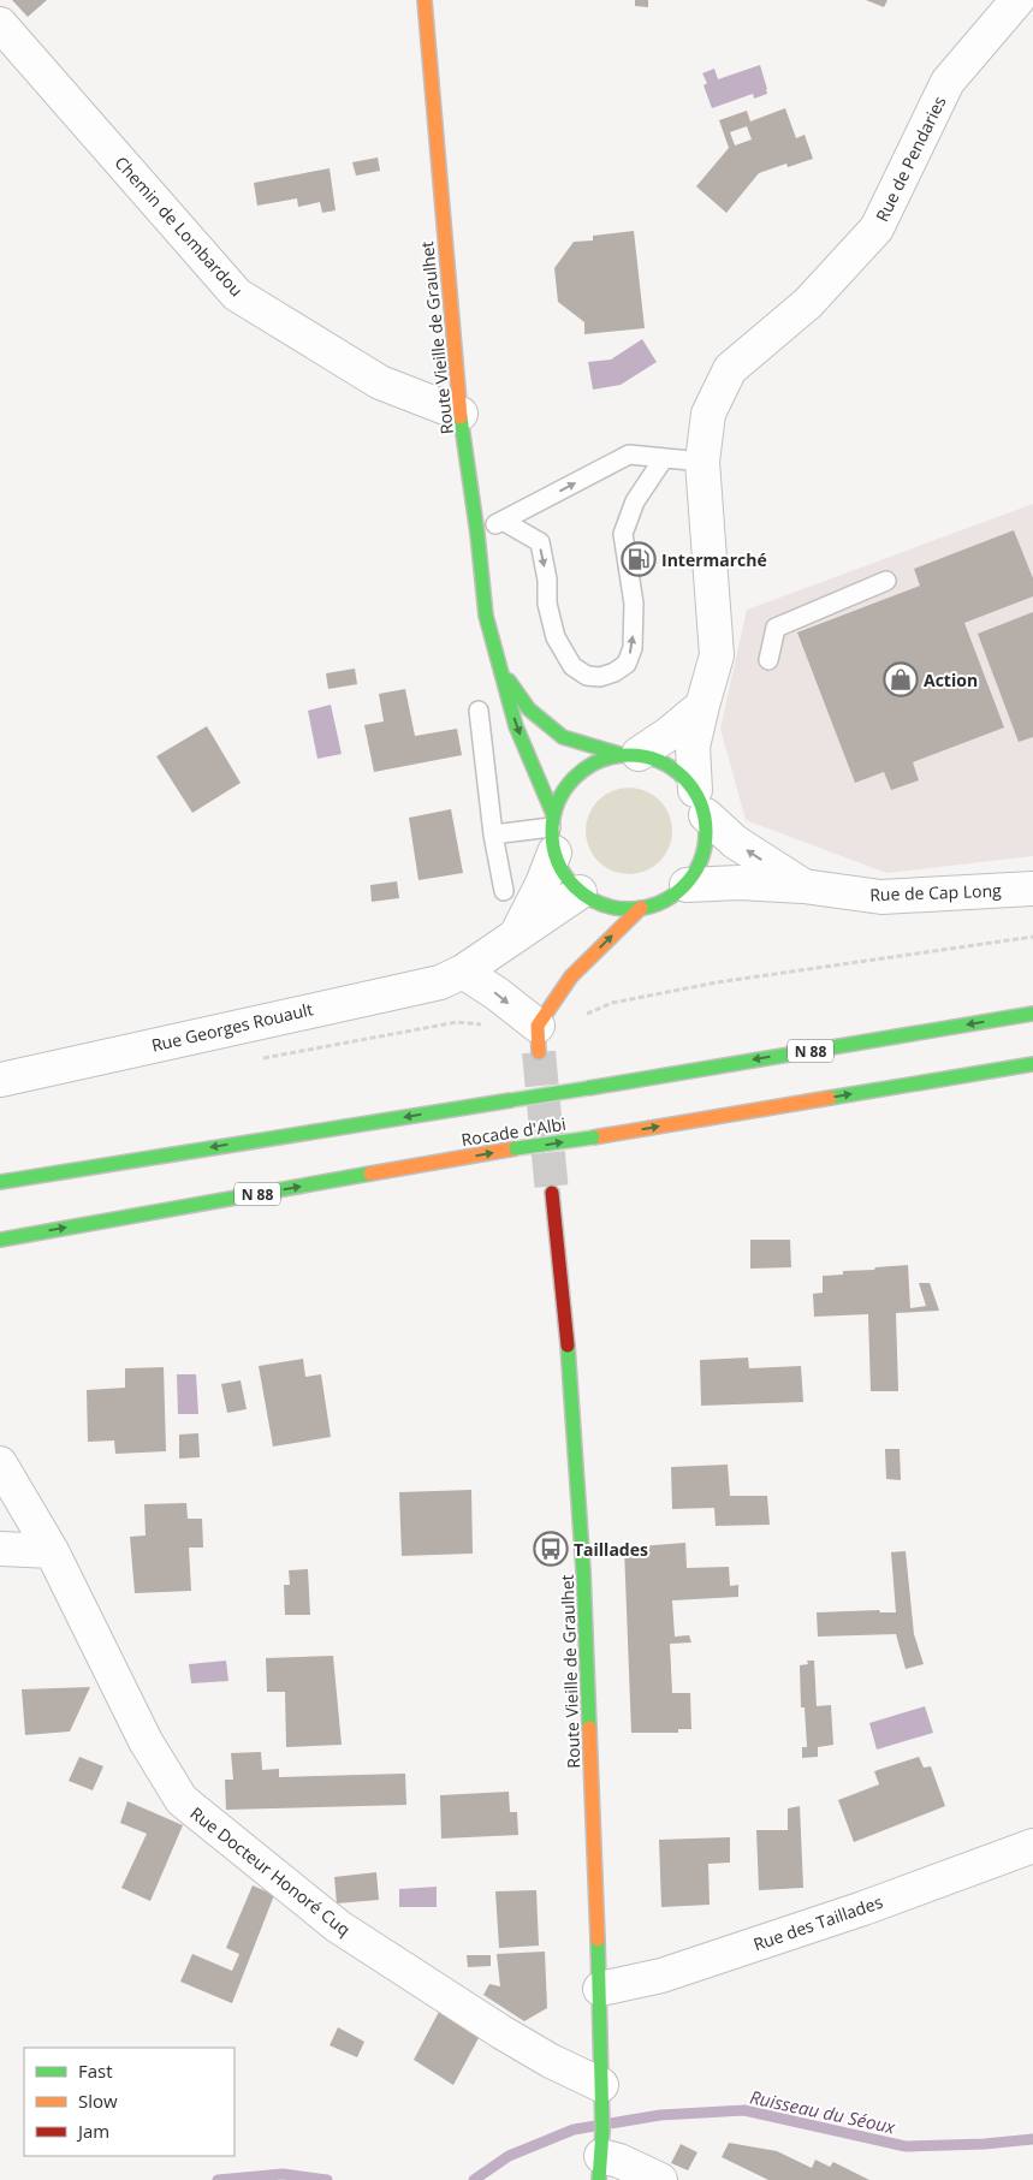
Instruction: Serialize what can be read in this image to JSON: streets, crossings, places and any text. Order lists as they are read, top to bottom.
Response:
{
  "streets": {
    "main road": ["Route Vieille de Graulhet", "N 88", "Rocade d'Albi"],
    "street": [
      "Rue de Pendaries",
      "Chemin de Lombardou",
      "Rue de Cap Long",
      "Rue Georges Rouault",
      "Rue Docteur Honoré Cuq",
      "Rue des Taillades"
    ]
  },
  "crossings": [
    ["Rue de Pendaries", "Route Vieille de Graulhet"],
    ["Rue de Pendaries", "Rue de Cap Long"],
    ["Rue de Pendaries", "Rue Georges Rouault"],
    ["Chemin de Lombardou", "Route Vieille de Graulhet"],
    ["Route Vieille de Graulhet", "Rue de Cap Long"],
    ["Route Vieille de Graulhet", "Rue Georges Rouault"],
    ["Route Vieille de Graulhet", "Rue Docteur Honoré Cuq"],
    ["Route Vieille de Graulhet", "Rue des Taillades"],
    ["Rue de Cap Long", "Rue Georges Rouault"]
  ],
  "water": ["Ruisseau du Séoux"],
  "places": {
    "fuel station": ["Intermarché"],
    "shop": ["Action"],
    "bus stop": ["Taillades"]
  },
  "legend": ["Fast", "Slow", "Jam"]
}
